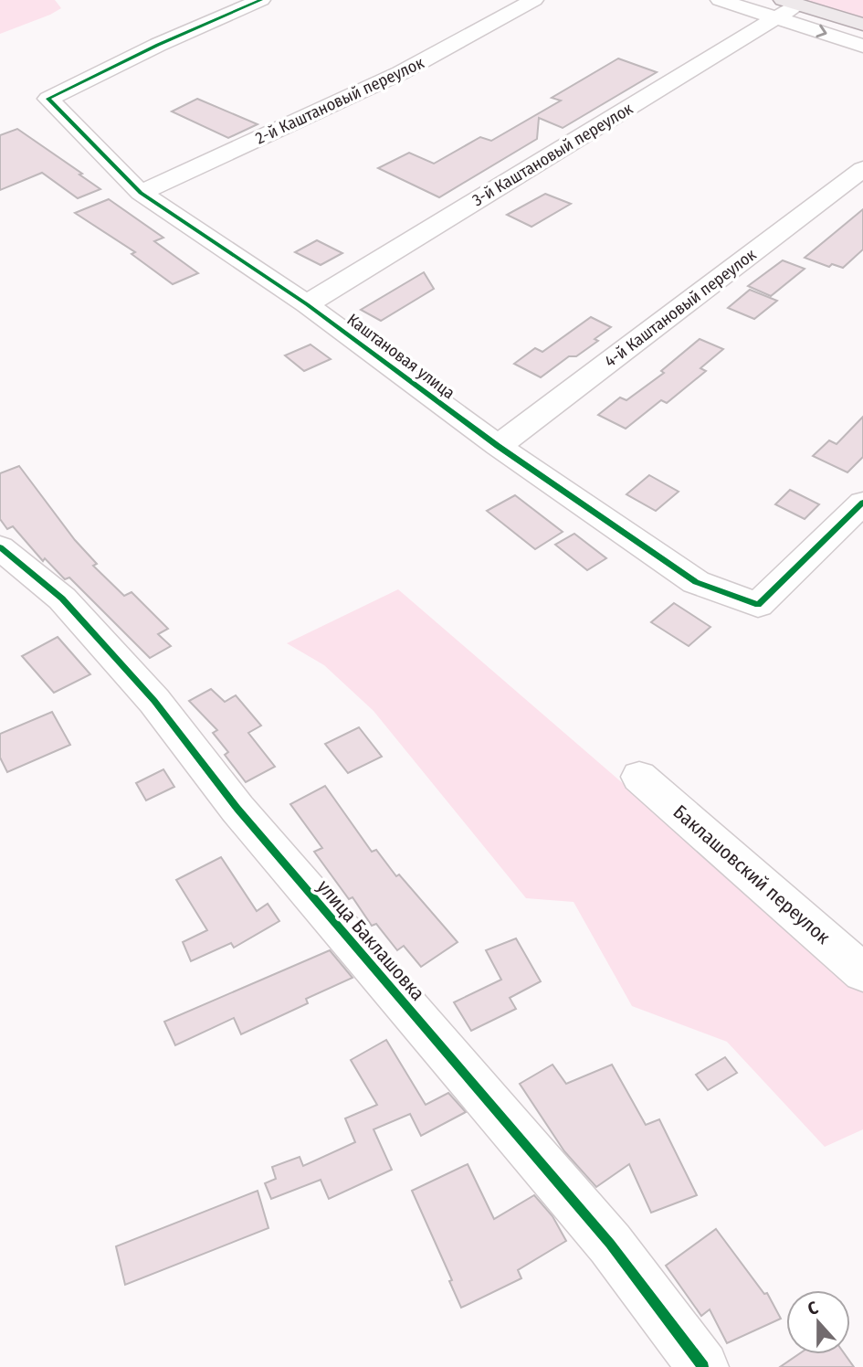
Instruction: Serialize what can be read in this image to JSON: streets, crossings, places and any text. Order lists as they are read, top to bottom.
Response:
{
  "streets": {
    "street": [
      "2-й Каштановый переулок",
      "3-й Каштановый переулок",
      "4-й Каштановый переулок",
      "Каштановая улица",
      "Баклашовский переулок",
      "улица Баклашовка"
    ]
  },
  "crossings": [
    ["2-й Каштановый переулок", "Каштановая улица"],
    ["3-й Каштановый переулок", "Каштановая улица"],
    ["4-й Каштановый переулок", "Каштановая улица"]
  ],
  "north": "top"
}
